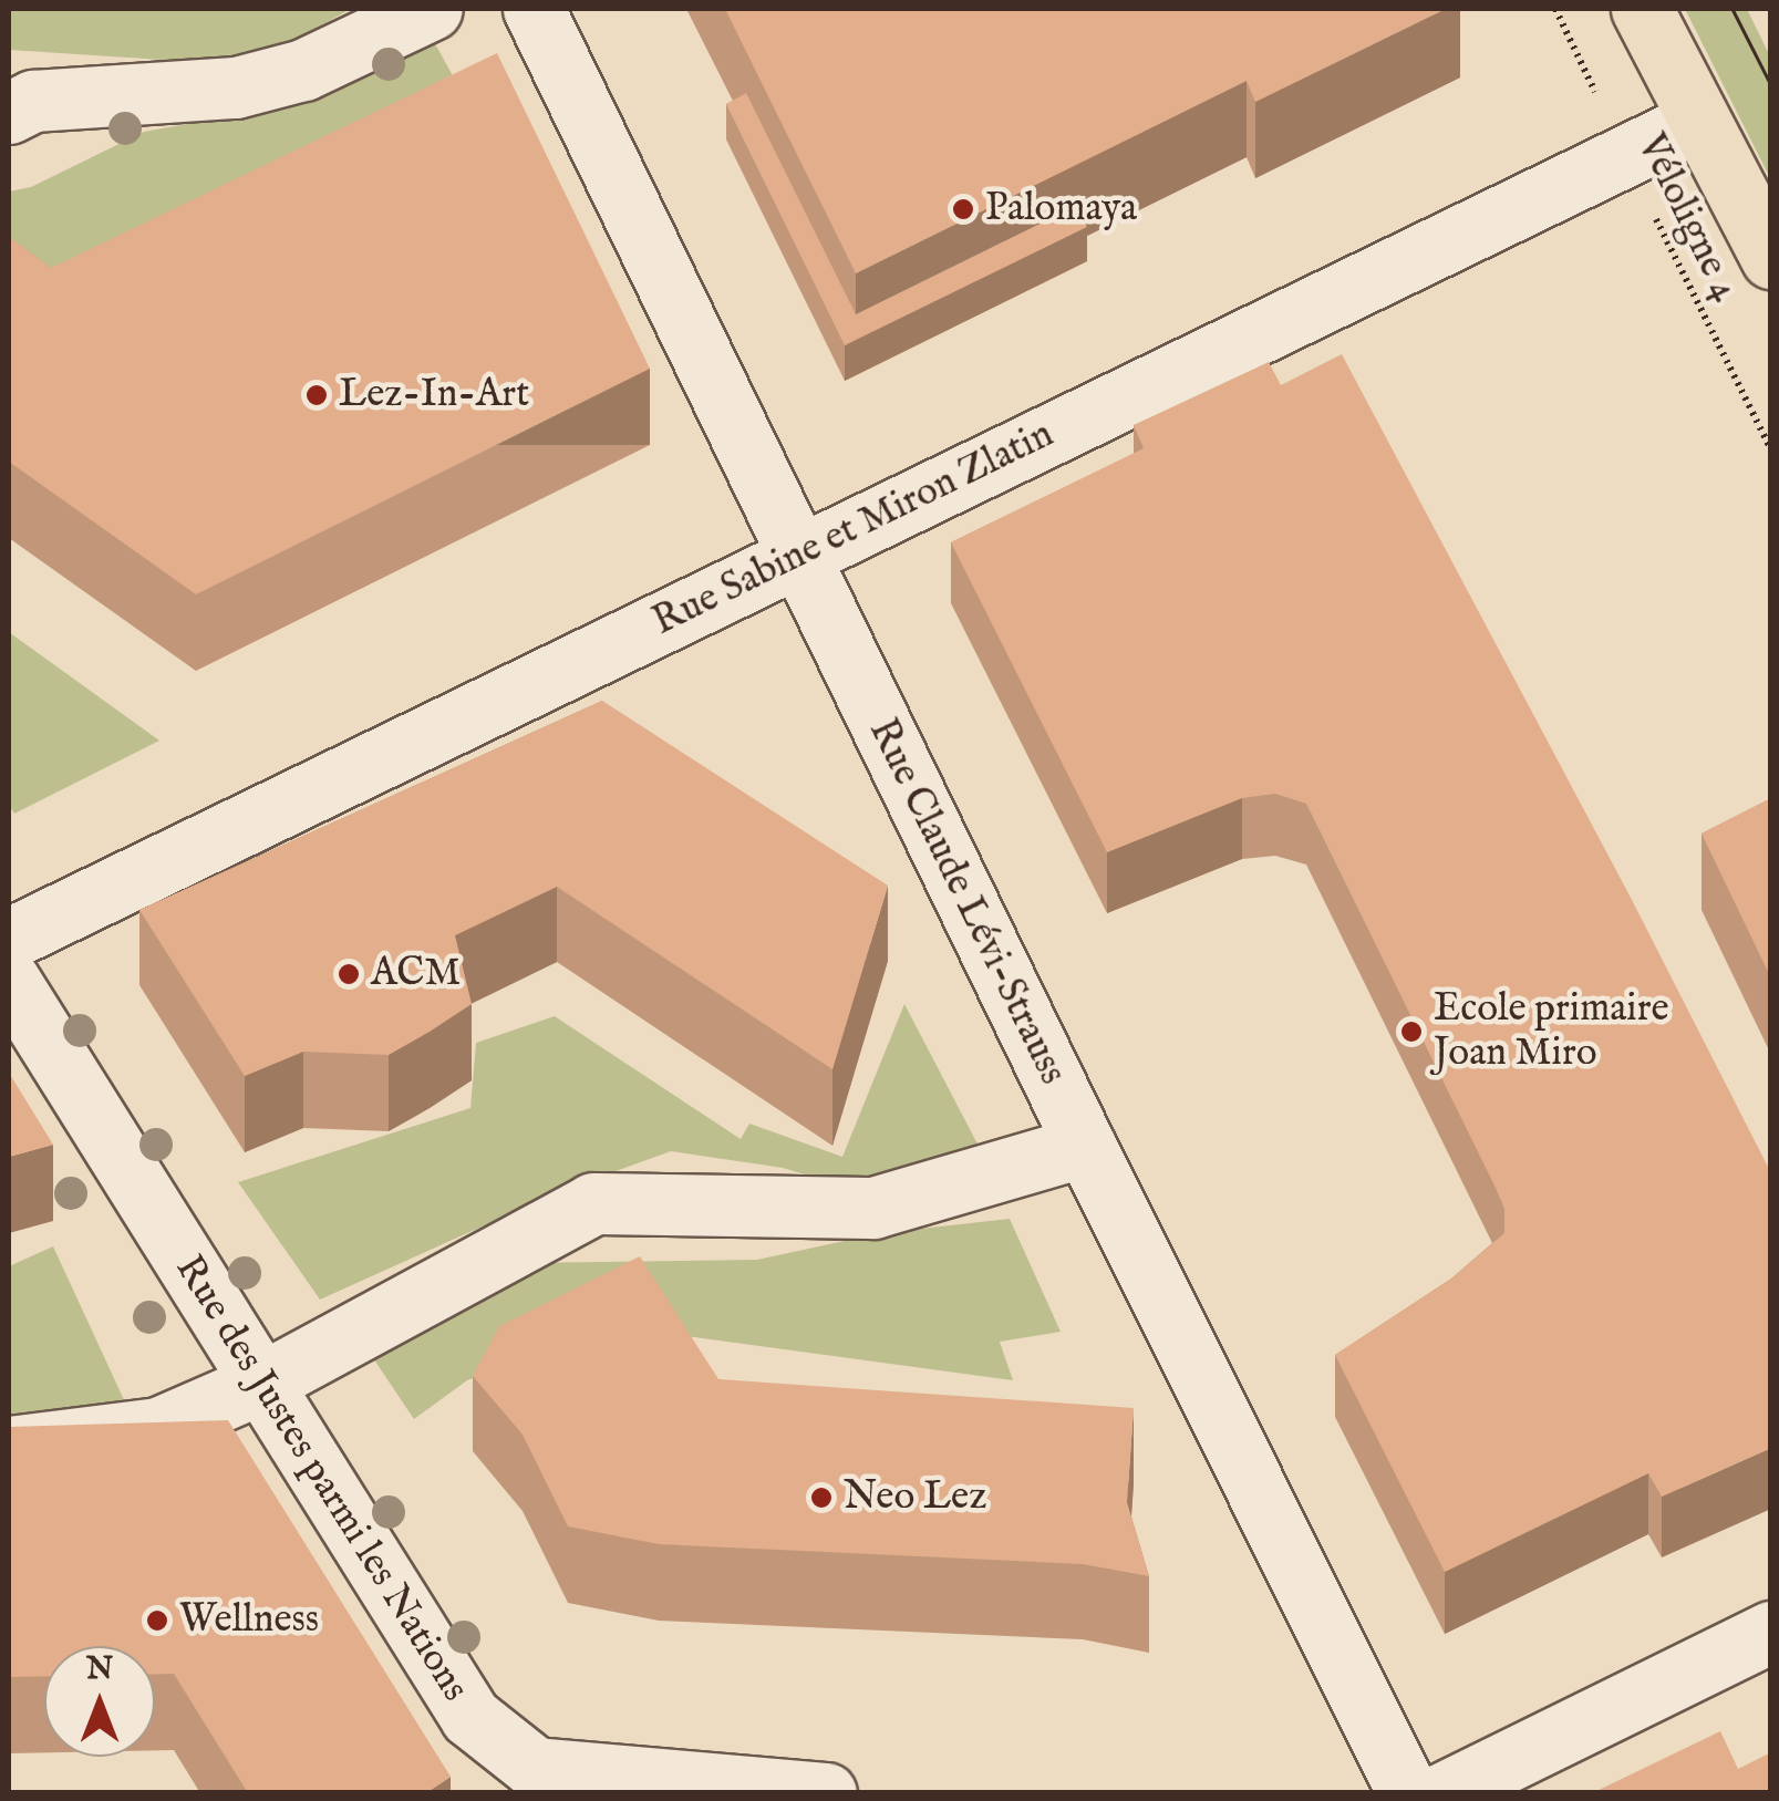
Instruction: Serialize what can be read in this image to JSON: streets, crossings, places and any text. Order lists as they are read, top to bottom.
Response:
{
  "streets": {
    "street": ["Rue Sabine et Miron Zlatin", "Rue Claude Lévi-Strauss", "Rue des Justes parmi les Nations"],
    "path": ["Véloligne 4"]
  },
  "crossings": [
    ["Véloligne 4", "Rue Sabine et Miron Zlatin"],
    ["Rue Sabine et Miron Zlatin", "Rue Claude Lévi-Strauss"]
  ],
  "places": [
    "Palomaya",
    "Lez-In-Art",
    "ACM",
    "Ecole primaire Joan Miro",
    "Neo Lez",
    "Wellness"
  ],
  "north": "top"
}
